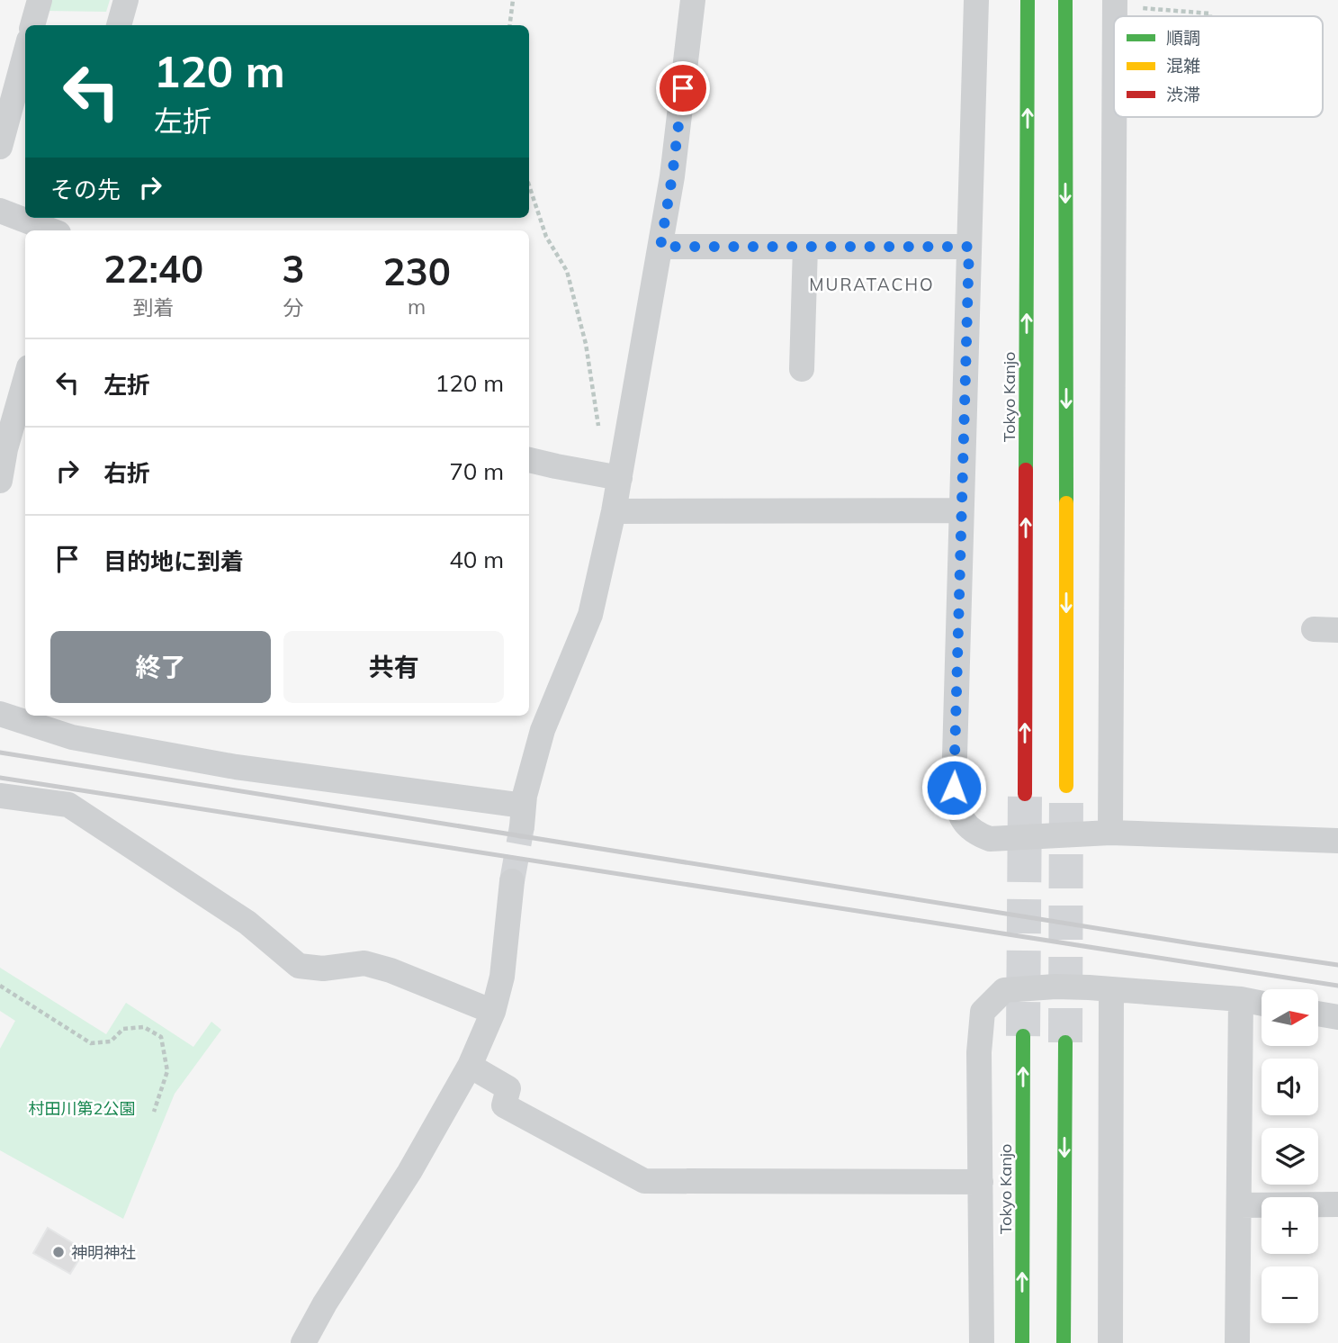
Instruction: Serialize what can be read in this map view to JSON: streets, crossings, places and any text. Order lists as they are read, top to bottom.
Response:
{
  "streets": {
    "highway": ["Tokyo Kanjo"]
  },
  "districts": ["MURATACHO"],
  "parks": ["村田川第2公園"],
  "places": ["神明神社"],
  "legend": ["順調", "混雑", "渋滞"],
  "north": "right",
  "page": {
    "turn": ["120 m", "左折"],
    "then": "その先",
    "eta": [
      "22:40",
      "到着",
      "3",
      "分",
      "230",
      "m"
    ],
    "list": [
      {
        "name": "左折",
        "value": "120 m"
      },
      {
        "name": "右折",
        "value": "70 m"
      },
      {
        "name": "目的地に到着",
        "value": "40 m"
      }
    ],
    "buttons": ["終了", "共有"],
    "map_buttons": ["+", "−"]
  }
}
